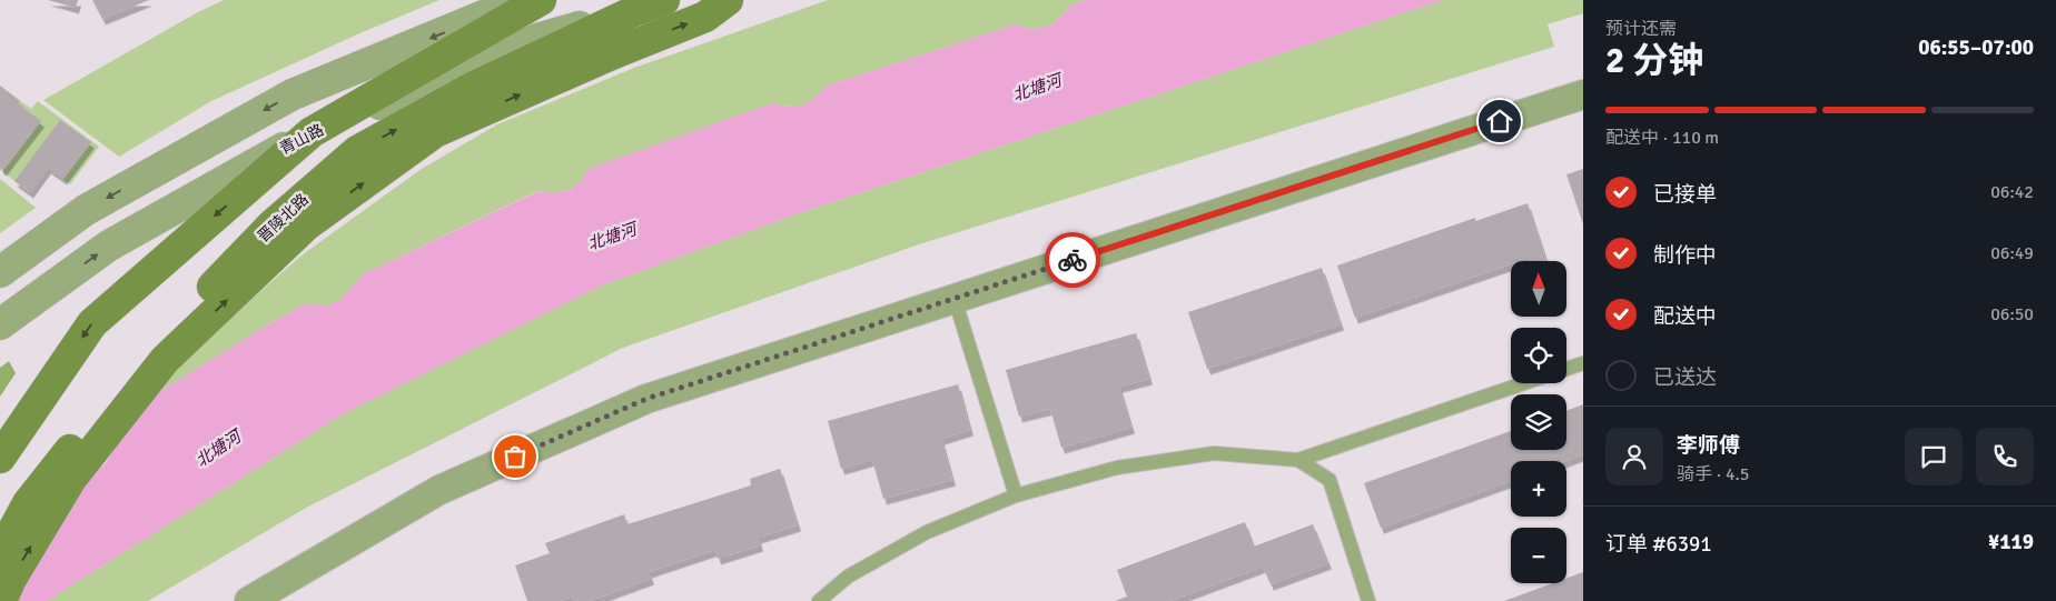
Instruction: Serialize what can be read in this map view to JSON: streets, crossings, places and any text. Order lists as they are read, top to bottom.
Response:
{
  "streets": {
    "main road": ["晋陵北路"],
    "street": ["青山路"]
  },
  "crossings": [
    ["青山路", "晋陵北路"]
  ],
  "water": ["北塘河"],
  "north": "top",
  "page": {
    "heading": ["2 分钟", "预计还需", "06:55–07:00"],
    "panel": [
      "李师傅",
      "骑手 · 4.5",
      "订单 #6391",
      "¥119"
    ],
    "bar": "配送中 · 110 m",
    "list": [
      ["已接单", "06:42"],
      ["制作中", "06:49"],
      ["配送中", "06:50"],
      "已送达"
    ],
    "map_buttons": ["+", "−"]
  }
}
